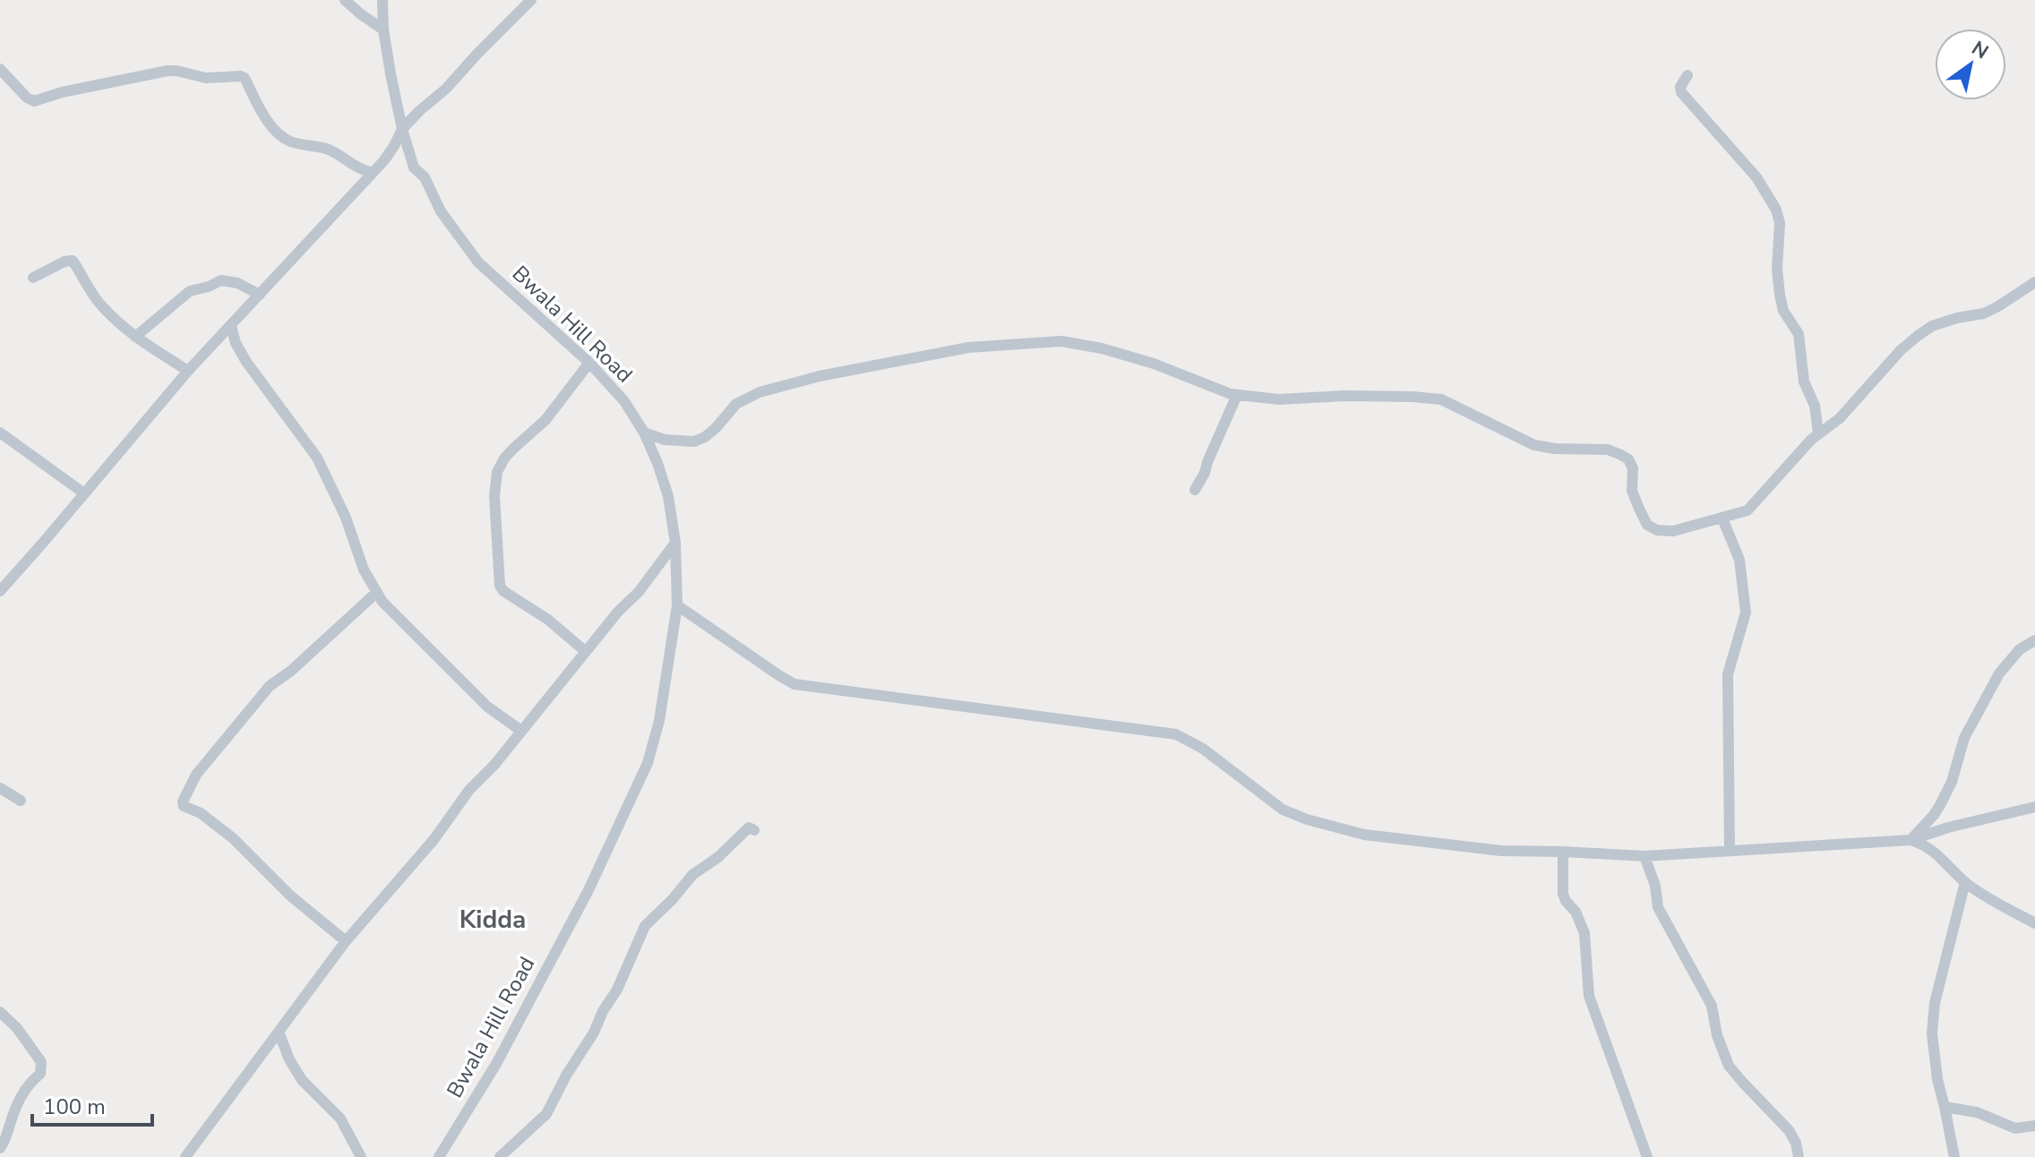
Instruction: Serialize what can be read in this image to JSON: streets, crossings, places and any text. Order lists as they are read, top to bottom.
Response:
{
  "streets": {
    "street": ["Bwala Hill Road"]
  },
  "districts": ["Kidda"],
  "scale_bar": "100 m",
  "north": "top right"
}
